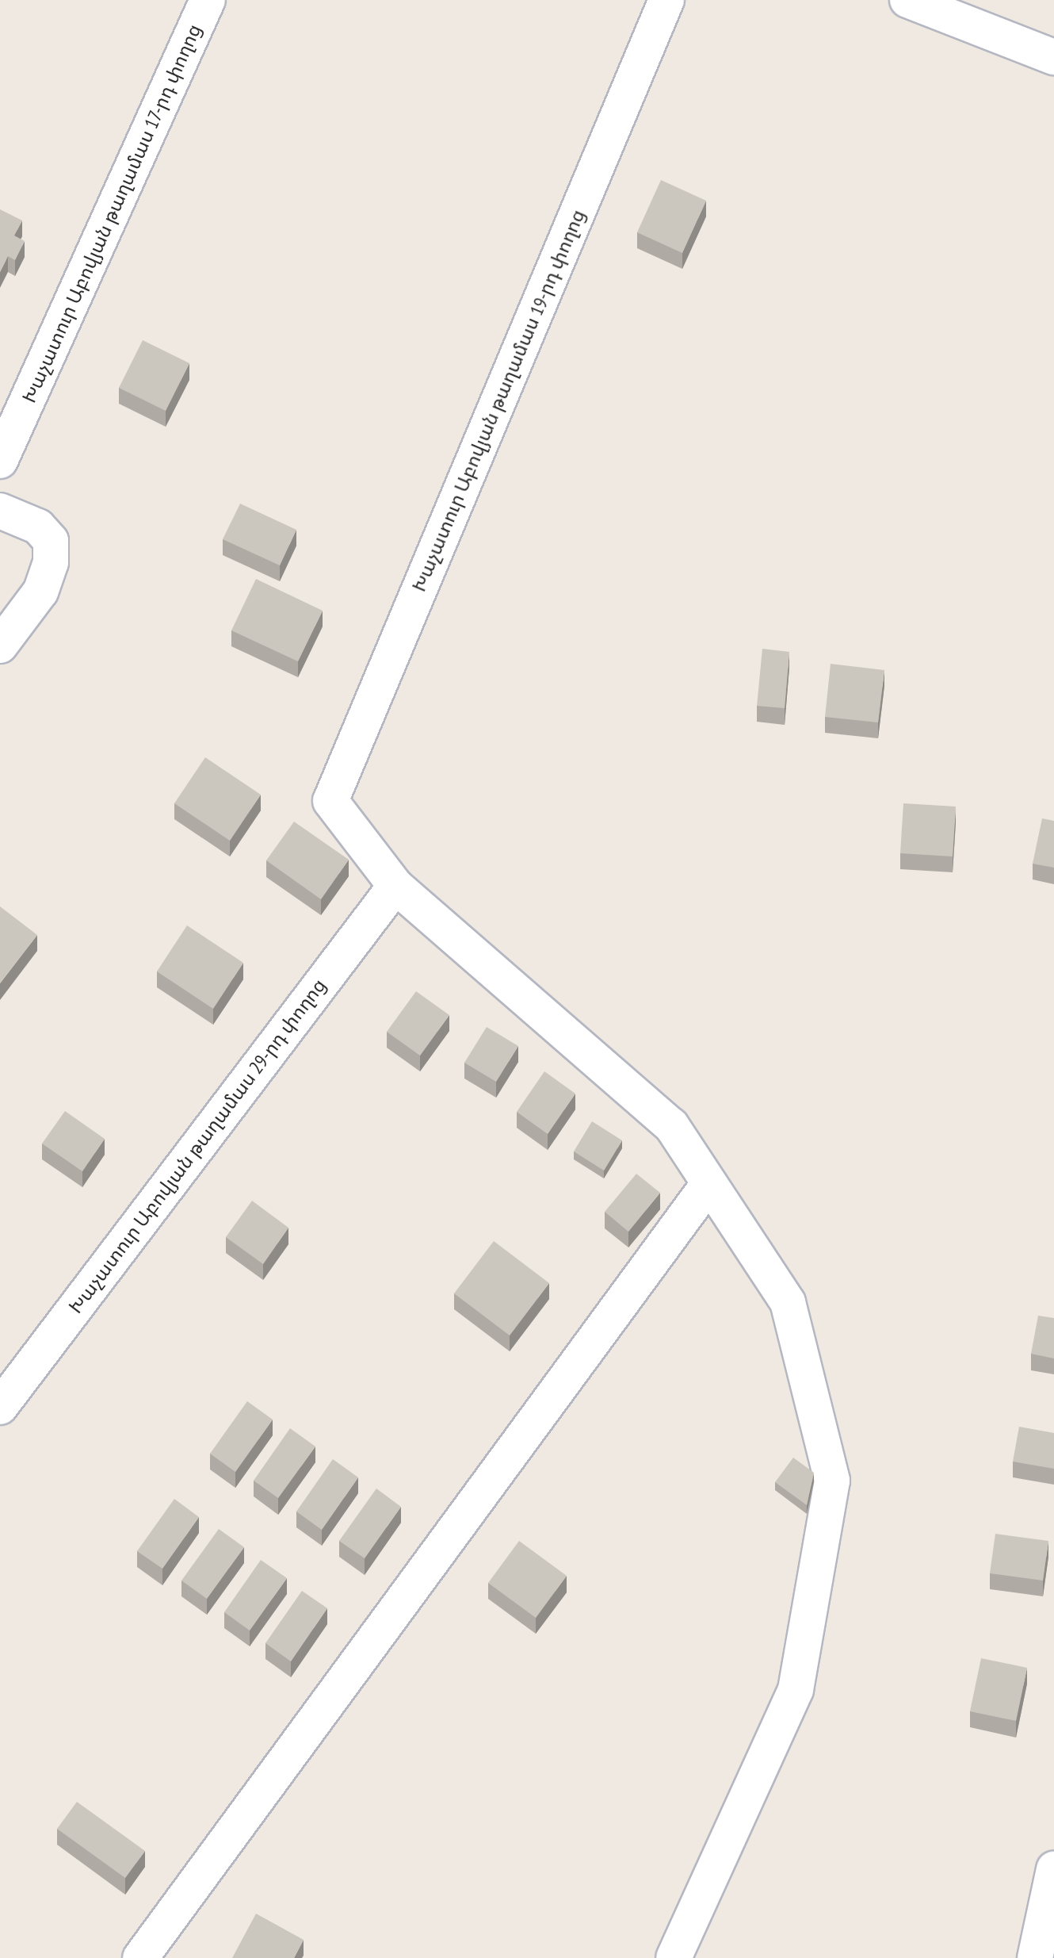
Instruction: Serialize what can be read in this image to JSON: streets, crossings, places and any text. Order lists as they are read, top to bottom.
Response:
{
  "streets": {
    "street": ["Խաչատուր Աբովյան թաղամաս 17-րդ փողոց", "Խաչատուր Աբովյան թաղամաս 19-րդ փողոց", "Խաչատուր Աբովյան թաղամաս 29-րդ փողոց"]
  },
  "crossings": [
    ["Խաչատուր Աբովյան թաղամաս 19-րդ փողոց", "Խաչատուր Աբովյան թաղամաս 29-րդ փողոց"]
  ]
}
